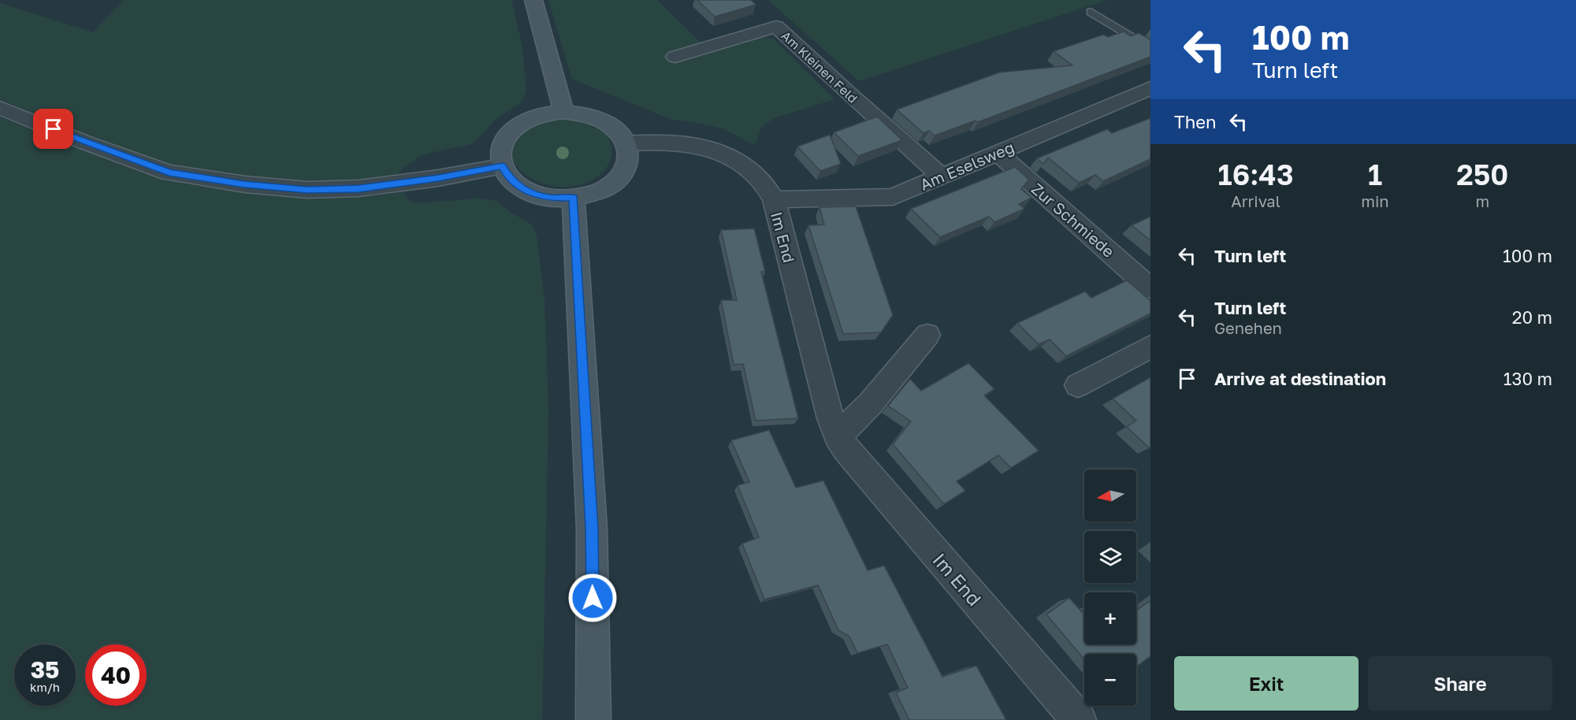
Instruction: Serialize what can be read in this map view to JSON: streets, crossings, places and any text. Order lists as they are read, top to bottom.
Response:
{
  "streets": {
    "street": [
      "Am Kleinen Feld",
      "Am Eselsweg",
      "Zur Schmiede",
      "Im End"
    ]
  },
  "crossings": [
    ["Am Kleinen Feld", "Am Eselsweg"],
    ["Am Eselsweg", "Zur Schmiede"],
    ["Am Eselsweg", "Im End"]
  ],
  "north": "left",
  "page": {
    "turn": ["100 m", "Turn left"],
    "then": "Then",
    "eta": [
      "16:43",
      "Arrival",
      "1",
      "min",
      "250",
      "m"
    ],
    "list": [
      {
        "name": "Turn left",
        "value": "100 m"
      },
      {
        "name": "Turn left",
        "note": "Genehen",
        "value": "20 m"
      },
      {
        "name": "Arrive at destination",
        "value": "130 m"
      }
    ],
    "map_buttons": ["+", "−"],
    "speed": "35 km/h",
    "limit": "40",
    "buttons": ["Exit", "Share"]
  }
}
